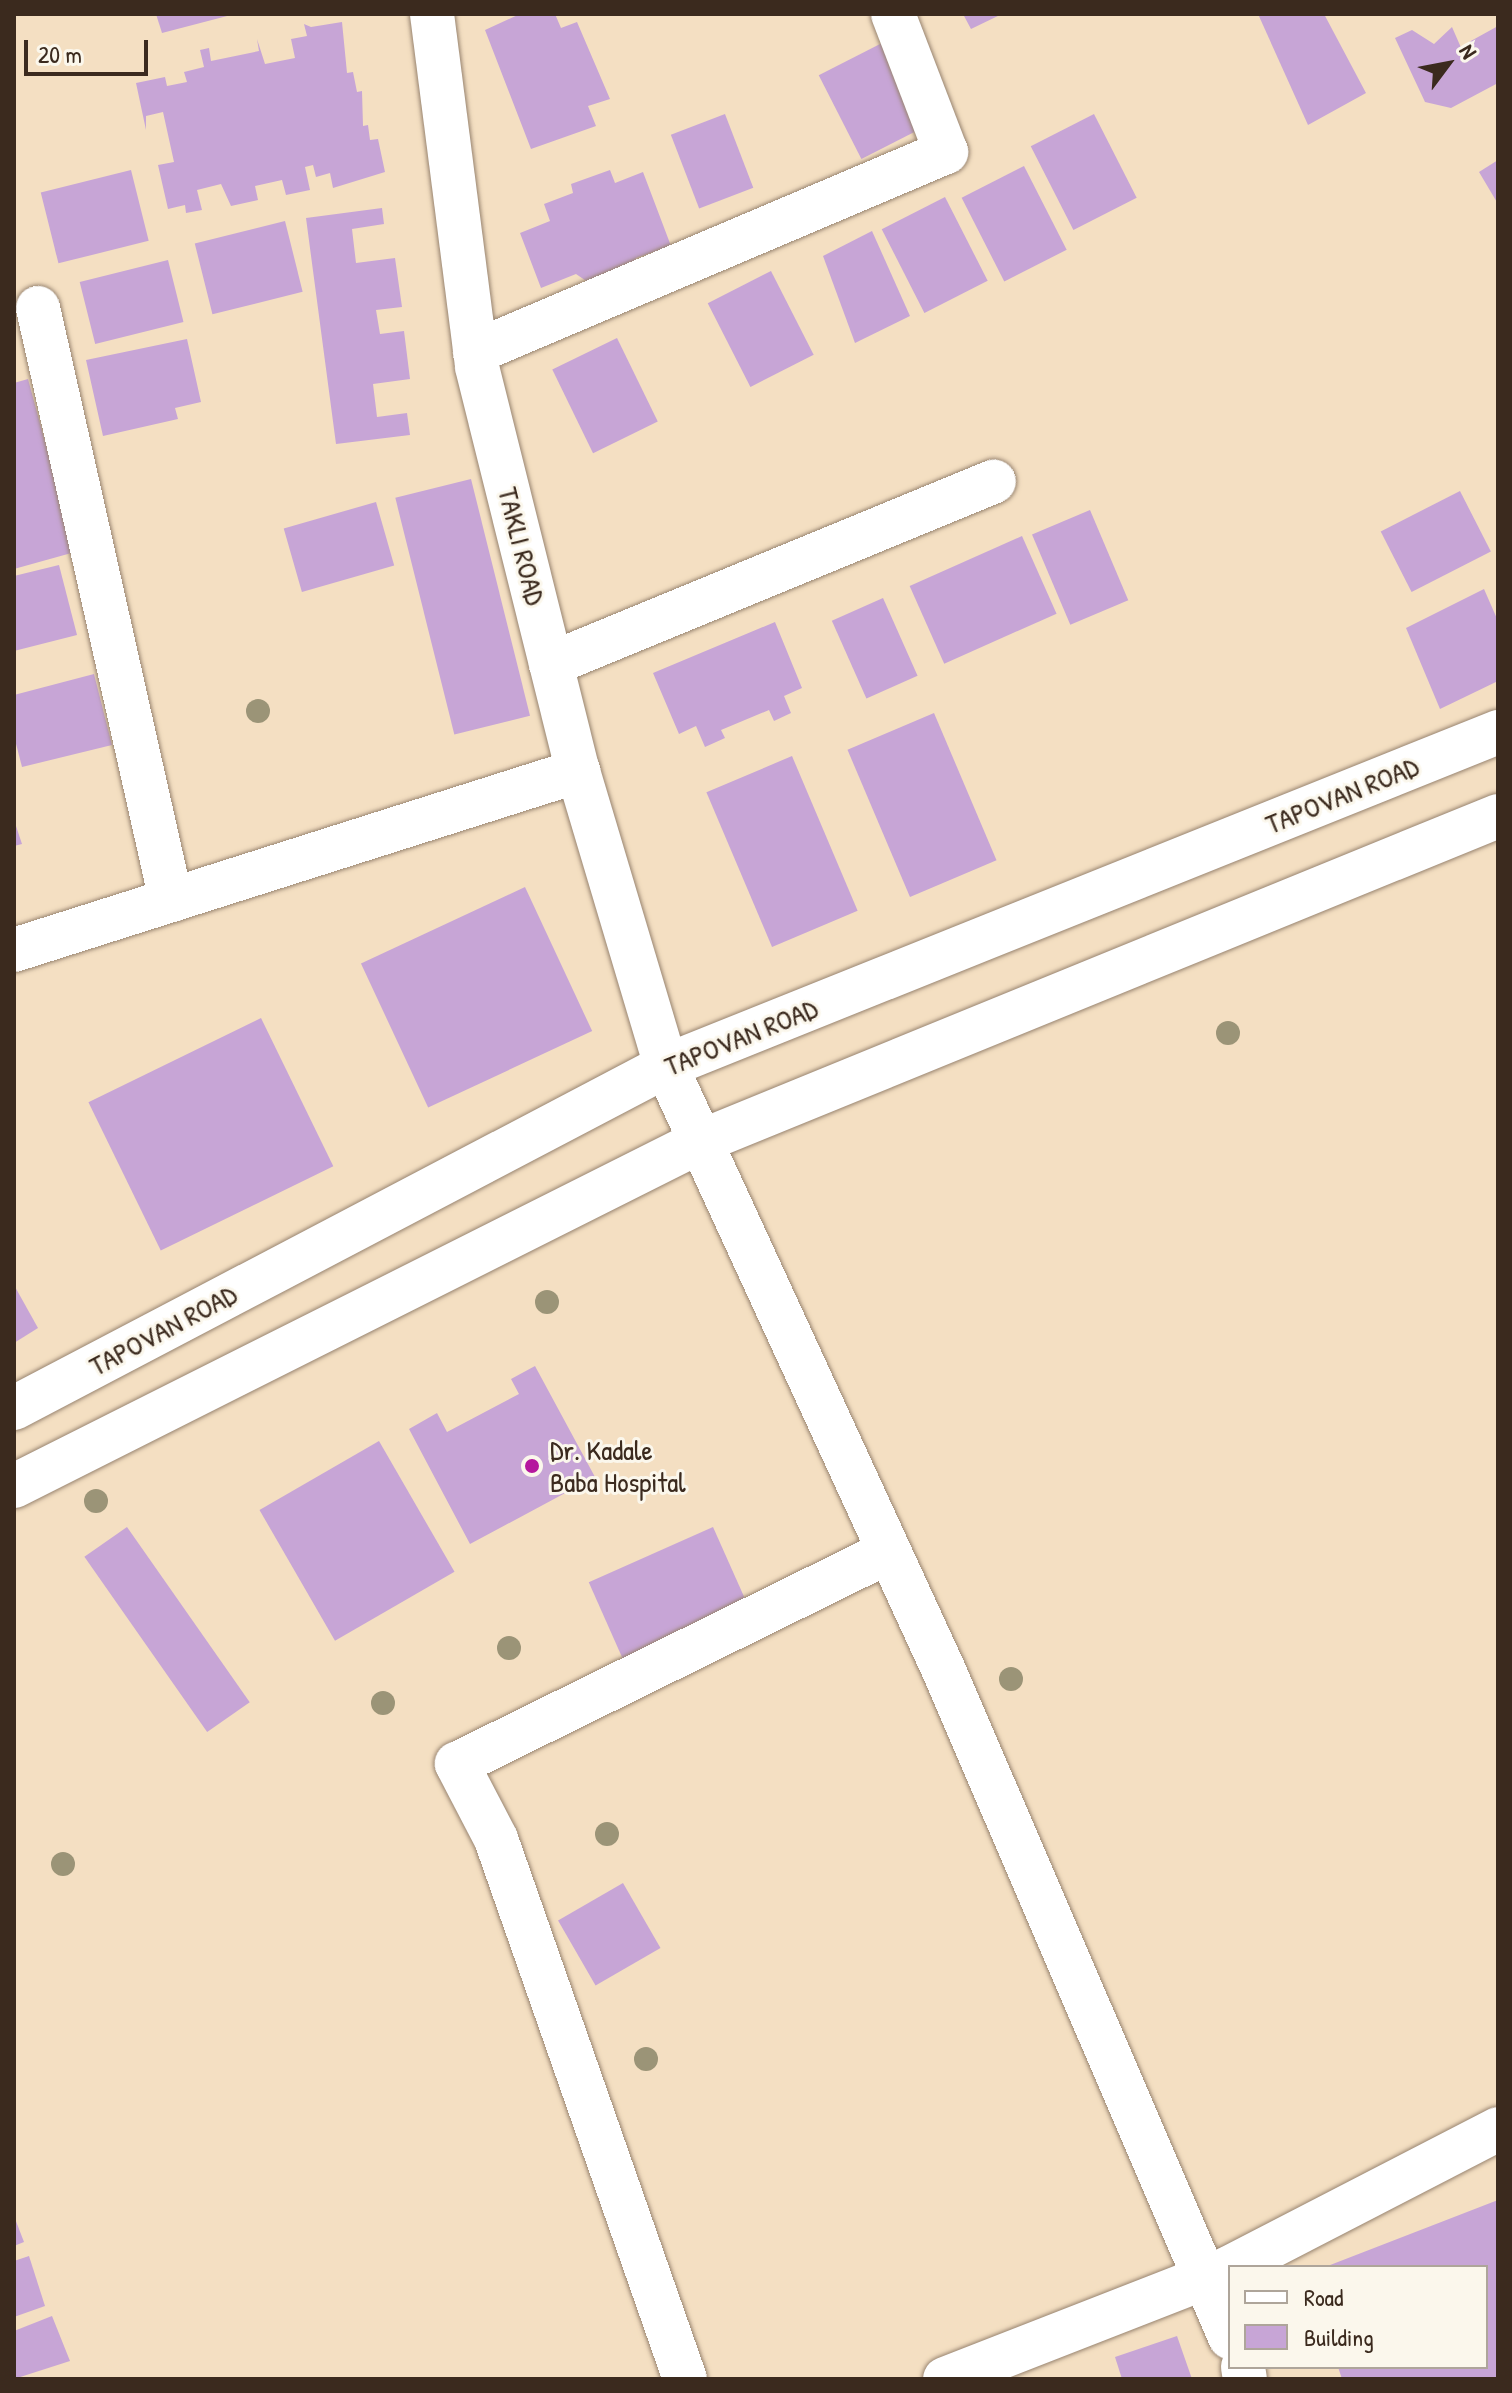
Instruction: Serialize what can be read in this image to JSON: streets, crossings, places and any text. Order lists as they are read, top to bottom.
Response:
{
  "streets": {
    "street": ["TAKLI ROAD", "TAPOVAN ROAD"]
  },
  "crossings": [
    ["TAKLI ROAD", "TAPOVAN ROAD"]
  ],
  "places": ["Dr. Kadale Baba Hospital"],
  "legend": ["Road", "Building"],
  "scale_bar": "20 m",
  "north": "top right"
}
